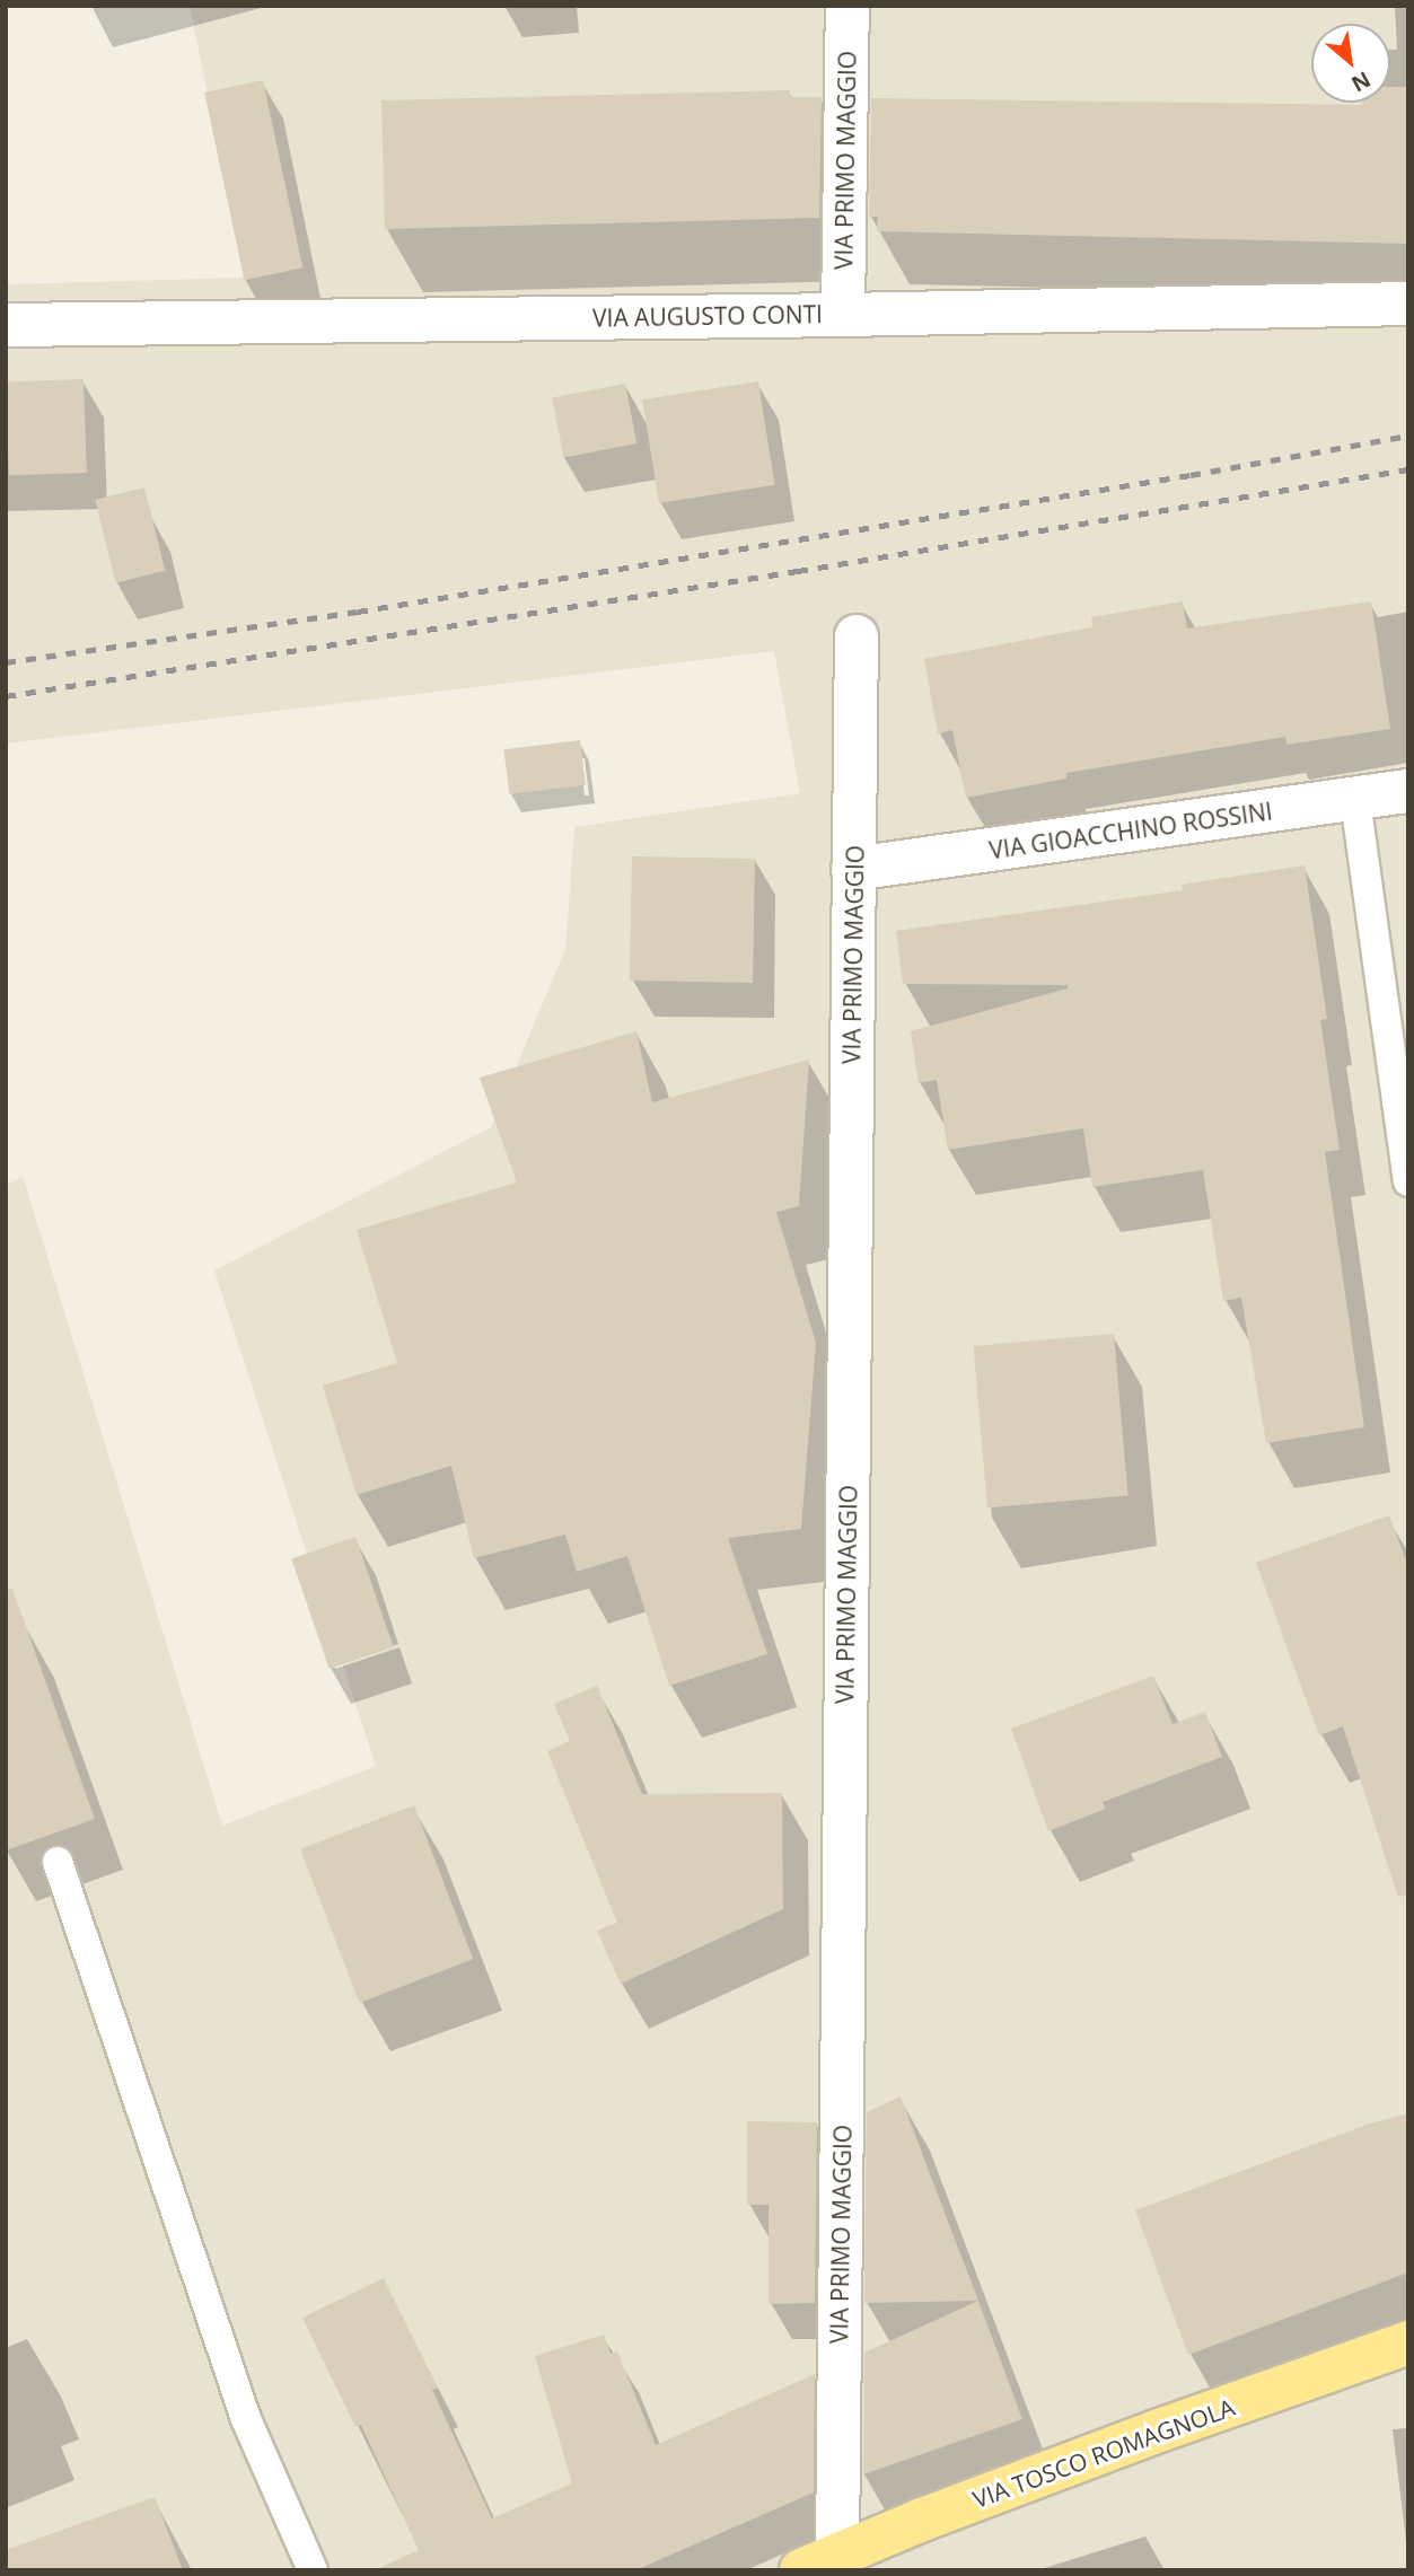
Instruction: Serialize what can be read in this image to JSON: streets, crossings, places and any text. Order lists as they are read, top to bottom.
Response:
{
  "streets": {
    "main road": ["VIA TOSCO ROMAGNOLA"],
    "street": ["VIA PRIMO MAGGIO", "VIA AUGUSTO CONTI", "VIA GIOACCHINO ROSSINI"]
  },
  "crossings": [
    ["VIA PRIMO MAGGIO", "VIA AUGUSTO CONTI"],
    ["VIA PRIMO MAGGIO", "VIA GIOACCHINO ROSSINI"],
    ["VIA PRIMO MAGGIO", "VIA TOSCO ROMAGNOLA"]
  ],
  "north": "bottom right"
}
